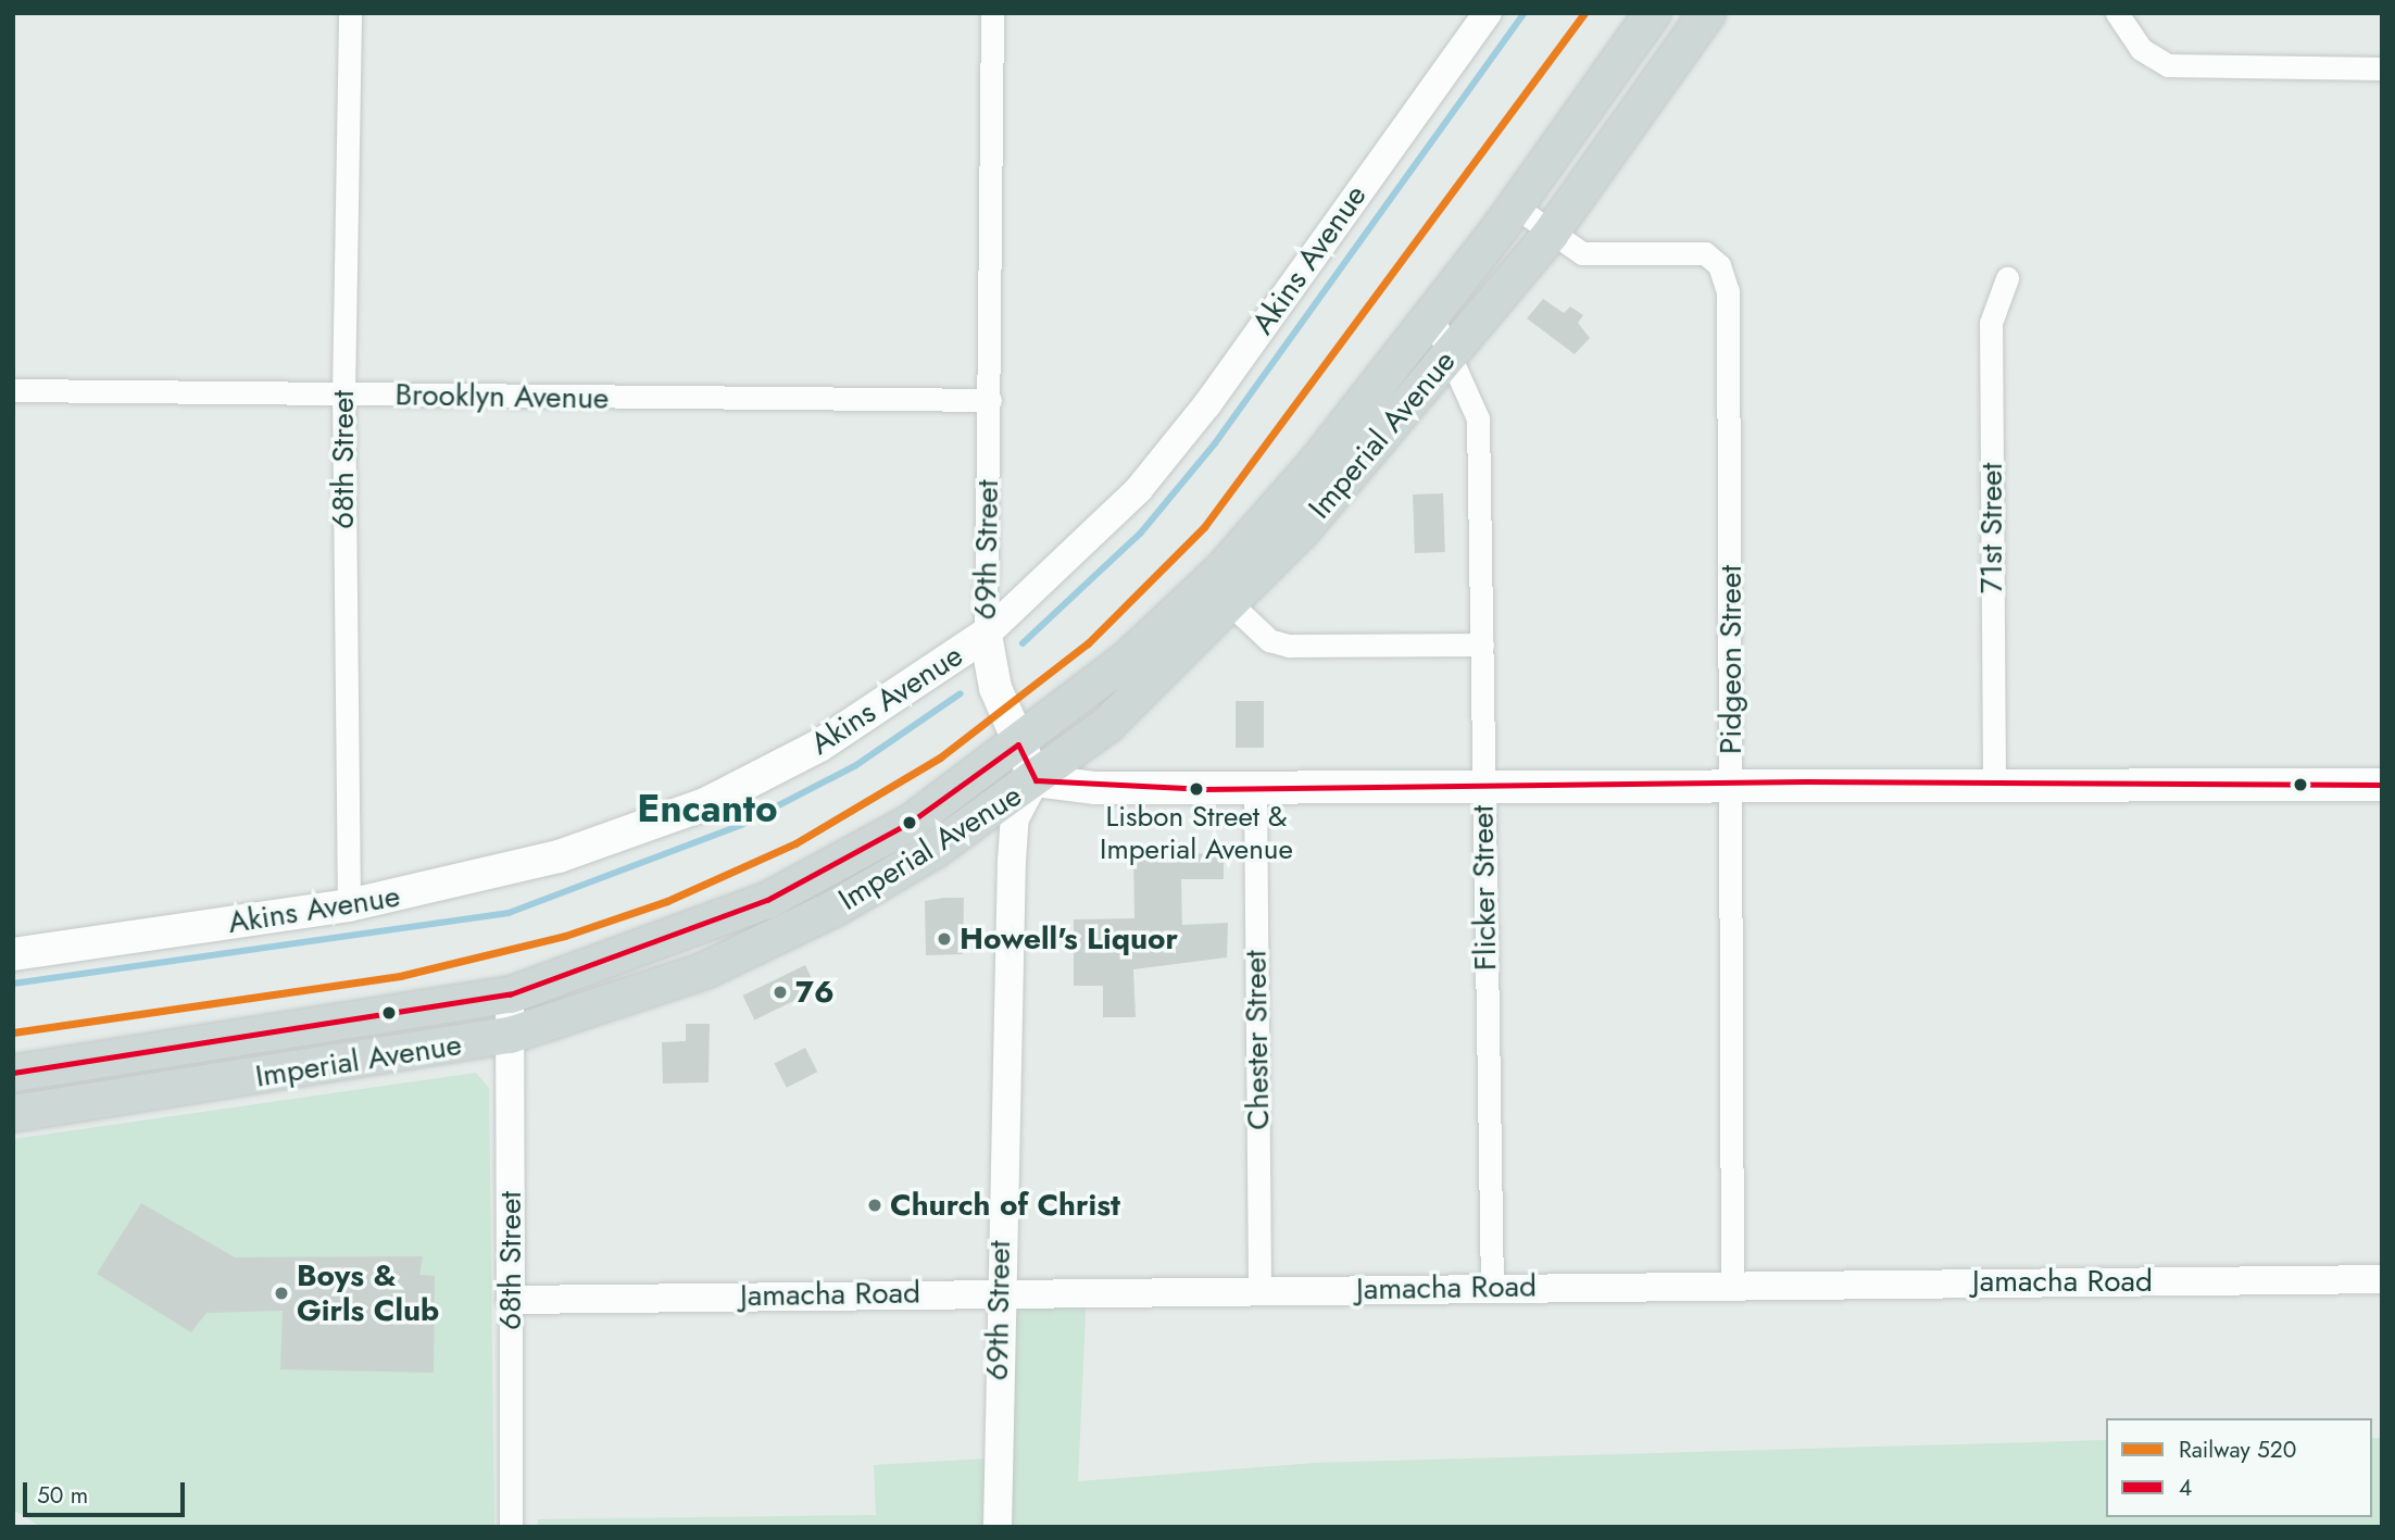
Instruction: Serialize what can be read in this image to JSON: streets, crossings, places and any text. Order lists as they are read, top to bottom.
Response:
{
  "streets": {
    "main road": ["Akins Avenue", "Imperial Avenue", "69th Street"],
    "street": [
      "Brooklyn Avenue",
      "68th Street",
      "71st Street",
      "Pidgeon Street",
      "Flicker Street",
      "Chester Street",
      "Jamacha Road"
    ]
  },
  "crossings": [
    ["Akins Avenue", "68th Street"],
    ["Akins Avenue", "69th Street"],
    ["Brooklyn Avenue", "68th Street"],
    ["Brooklyn Avenue", "69th Street"],
    ["Imperial Avenue", "68th Street"],
    ["Imperial Avenue", "69th Street"],
    ["Imperial Avenue", "Pidgeon Street"],
    ["Imperial Avenue", "Flicker Street"],
    ["68th Street", "Jamacha Road"],
    ["69th Street", "Jamacha Road"],
    ["Pidgeon Street", "Jamacha Road"],
    ["Flicker Street", "Jamacha Road"],
    ["Chester Street", "Jamacha Road"]
  ],
  "districts": ["Encanto"],
  "places": [
    "Lisbon Street & Imperial Avenue",
    "Howell's Liquor",
    "76",
    "Church of Christ",
    "Boys & Girls Club"
  ],
  "lines": ["rail line 520", "transit line 4"],
  "legend": ["Railway 520", "4"],
  "scale_bar": "50 m"
}
